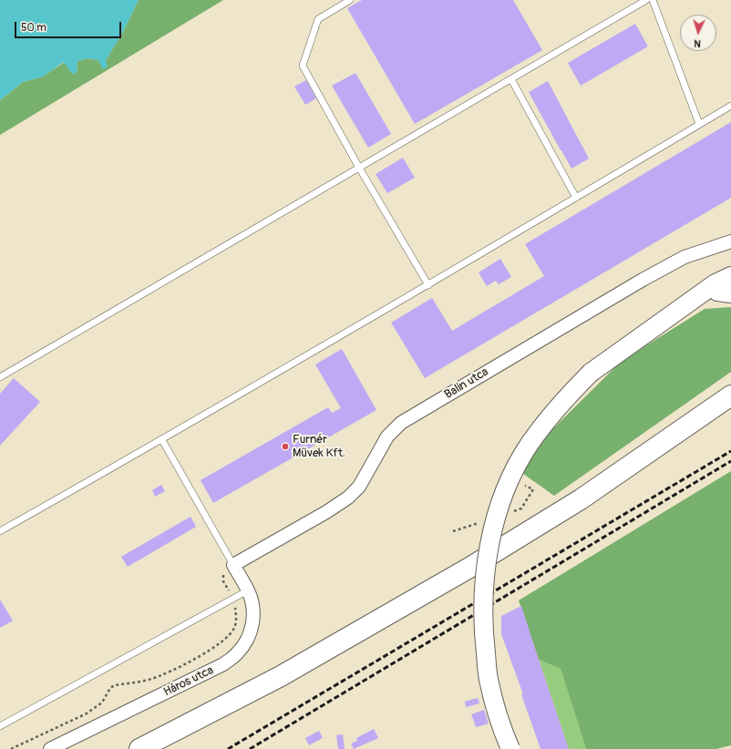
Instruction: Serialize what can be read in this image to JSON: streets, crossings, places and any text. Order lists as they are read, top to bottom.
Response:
{
  "streets": {
    "street": ["Balin utca", "Háros utca"]
  },
  "crossings": [
    ["Balin utca", "Háros utca"]
  ],
  "places": ["Furnér Művek Kft."],
  "scale_bar": "50 m",
  "north": "bottom"
}
